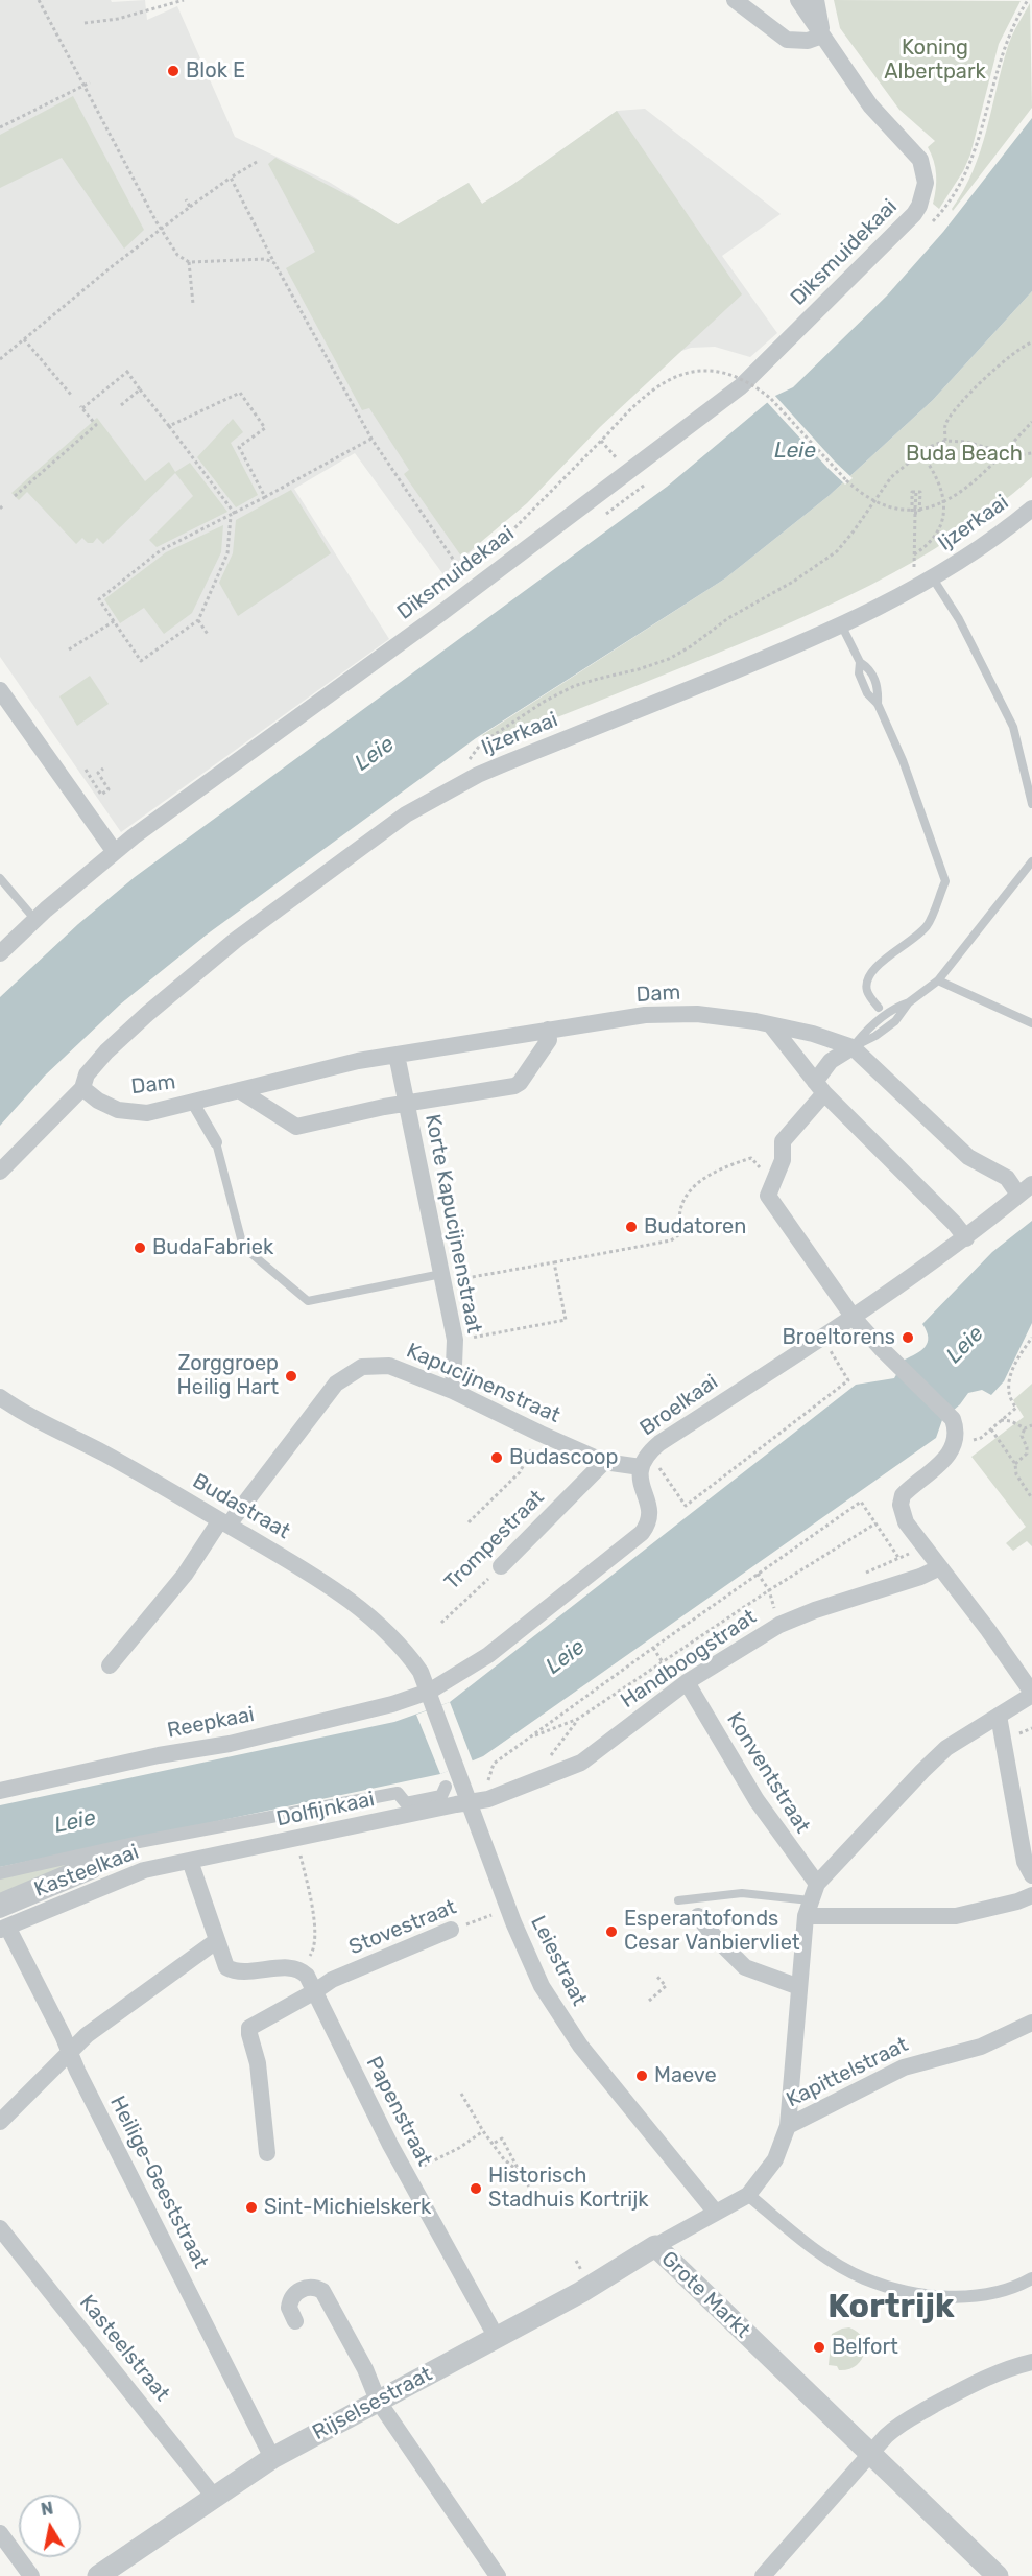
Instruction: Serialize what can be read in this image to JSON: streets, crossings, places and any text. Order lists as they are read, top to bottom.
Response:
{
  "streets": {
    "street": [
      "Diksmuidekaai",
      "Ijzerkaai",
      "Dam",
      "Korte Kapucijnenstraat",
      "Kapucijnenstraat",
      "Broelkaai",
      "Budastraat",
      "Trompestraat",
      "Handboogstraat",
      "Reepkaai",
      "Konventstraat",
      "Dolfijnkaai",
      "Kasteelkaai",
      "Stovestraat",
      "Leiestraat",
      "Kapittelstraat",
      "Papenstraat",
      "Heilige-Geeststraat",
      "Grote Markt",
      "Kasteelstraat",
      "Rijselsestraat"
    ]
  },
  "crossings": [
    ["Ijzerkaai", "Dam"],
    ["Dam", "Broelkaai"],
    ["Korte Kapucijnenstraat", "Kapucijnenstraat"],
    ["Kapucijnenstraat", "Broelkaai"],
    ["Kapucijnenstraat", "Budastraat"],
    ["Kapucijnenstraat", "Trompestraat"],
    ["Broelkaai", "Budastraat"],
    ["Broelkaai", "Reepkaai"],
    ["Broelkaai", "Leiestraat"],
    ["Budastraat", "Reepkaai"],
    ["Budastraat", "Leiestraat"],
    ["Handboogstraat", "Konventstraat"],
    ["Handboogstraat", "Dolfijnkaai"],
    ["Handboogstraat", "Leiestraat"],
    ["Reepkaai", "Leiestraat"],
    ["Dolfijnkaai", "Kasteelkaai"],
    ["Dolfijnkaai", "Leiestraat"],
    ["Kasteelkaai", "Heilige-Geeststraat"],
    ["Stovestraat", "Leiestraat"],
    ["Stovestraat", "Papenstraat"],
    ["Leiestraat", "Grote Markt"],
    ["Papenstraat", "Rijselsestraat"],
    ["Heilige-Geeststraat", "Rijselsestraat"],
    ["Grote Markt", "Rijselsestraat"],
    ["Kasteelstraat", "Rijselsestraat"]
  ],
  "districts": ["Kortrijk"],
  "water": ["Leie"],
  "parks": ["Koning Albertpark", "Buda Beach"],
  "places": [
    "Blok E",
    "Budatoren",
    "BudaFabriek",
    "Broeltorens",
    "Zorggroep Heilig Hart",
    "Budascoop",
    "Esperantofonds Cesar Vanbiervliet",
    "Maeve",
    "Historisch Stadhuis Kortrijk",
    "Sint-Michielskerk",
    "Belfort"
  ],
  "north": "top"
}
